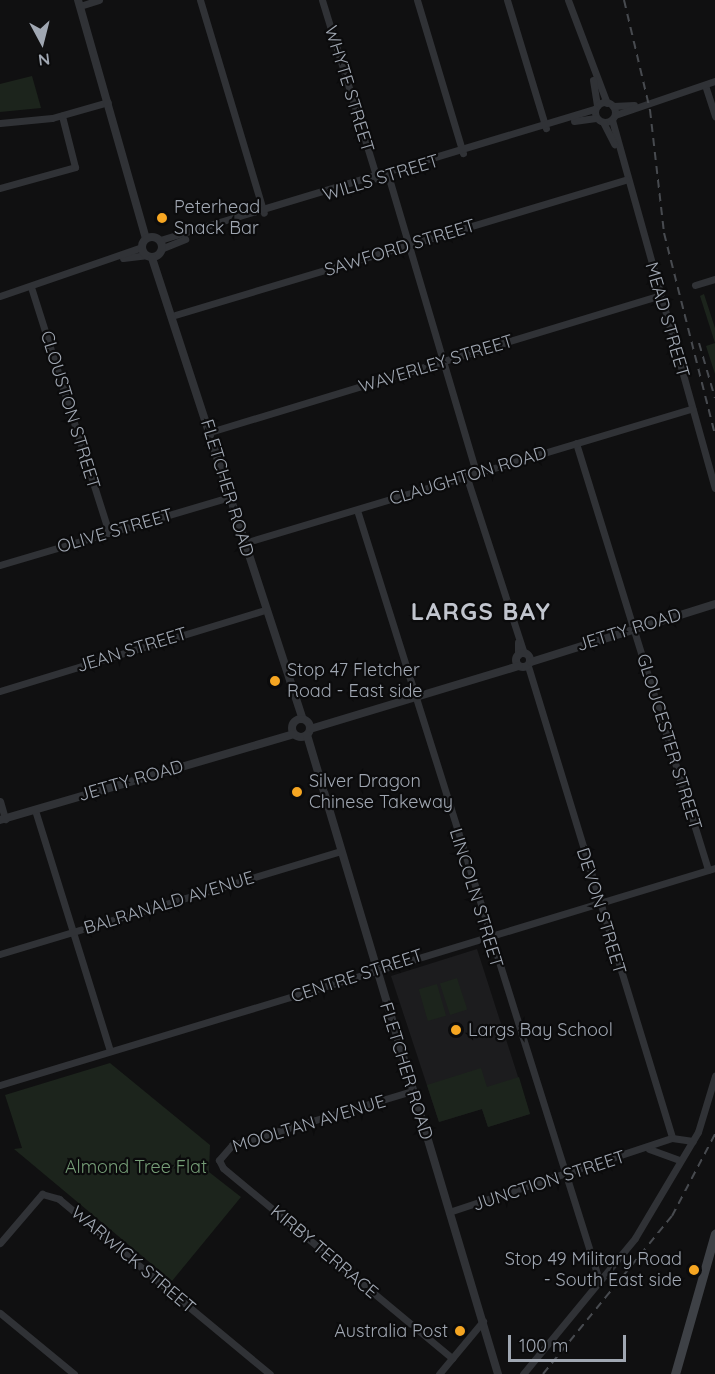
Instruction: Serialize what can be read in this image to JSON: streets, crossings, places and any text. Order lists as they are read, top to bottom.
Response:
{
  "streets": {
    "street": [
      "WHYTE STREET",
      "WILLS STREET",
      "SAWFORD STREET",
      "MEAD STREET",
      "WAVERLEY STREET",
      "CLOUSTON STREET",
      "CLAUGHTON ROAD",
      "FLETCHER ROAD",
      "OLIVE STREET",
      "JETTY ROAD",
      "JEAN STREET",
      "GLOUCESTER STREET",
      "LINCOLN STREET",
      "BALRANALD AVENUE",
      "DEVON STREET",
      "CENTRE STREET",
      "MOOLTAN AVENUE",
      "JUNCTION STREET",
      "KIRBY TERRACE",
      "WARWICK STREET"
    ]
  },
  "crossings": [
    ["WHYTE STREET", "WILLS STREET"],
    ["WILLS STREET", "MEAD STREET"],
    ["WILLS STREET", "CLOUSTON STREET"],
    ["WILLS STREET", "FLETCHER ROAD"],
    ["SAWFORD STREET", "MEAD STREET"],
    ["SAWFORD STREET", "FLETCHER ROAD"],
    ["MEAD STREET", "WAVERLEY STREET"],
    ["MEAD STREET", "CLAUGHTON ROAD"],
    ["WAVERLEY STREET", "FLETCHER ROAD"],
    ["CLOUSTON STREET", "OLIVE STREET"],
    ["CLAUGHTON ROAD", "FLETCHER ROAD"],
    ["CLAUGHTON ROAD", "GLOUCESTER STREET"],
    ["CLAUGHTON ROAD", "LINCOLN STREET"],
    ["CLAUGHTON ROAD", "DEVON STREET"],
    ["FLETCHER ROAD", "OLIVE STREET"],
    ["FLETCHER ROAD", "JETTY ROAD"],
    ["FLETCHER ROAD", "JEAN STREET"],
    ["FLETCHER ROAD", "BALRANALD AVENUE"],
    ["FLETCHER ROAD", "CENTRE STREET"],
    ["FLETCHER ROAD", "MOOLTAN AVENUE"],
    ["FLETCHER ROAD", "JUNCTION STREET"],
    ["JETTY ROAD", "GLOUCESTER STREET"],
    ["JETTY ROAD", "LINCOLN STREET"],
    ["JETTY ROAD", "DEVON STREET"],
    ["GLOUCESTER STREET", "CENTRE STREET"],
    ["LINCOLN STREET", "CENTRE STREET"],
    ["LINCOLN STREET", "JUNCTION STREET"],
    ["DEVON STREET", "CENTRE STREET"],
    ["DEVON STREET", "JUNCTION STREET"],
    ["MOOLTAN AVENUE", "KIRBY TERRACE"]
  ],
  "districts": ["LARGS BAY"],
  "parks": ["Almond Tree Flat"],
  "places": [
    "Peterhead Snack Bar",
    "Stop 47 Fletcher Road - East side",
    "Silver Dragon Chinese Takeway",
    "Largs Bay School",
    "Stop 49 Military Road - South East side",
    "Australia Post"
  ],
  "scale_bar": "100 m",
  "north": "bottom"
}
